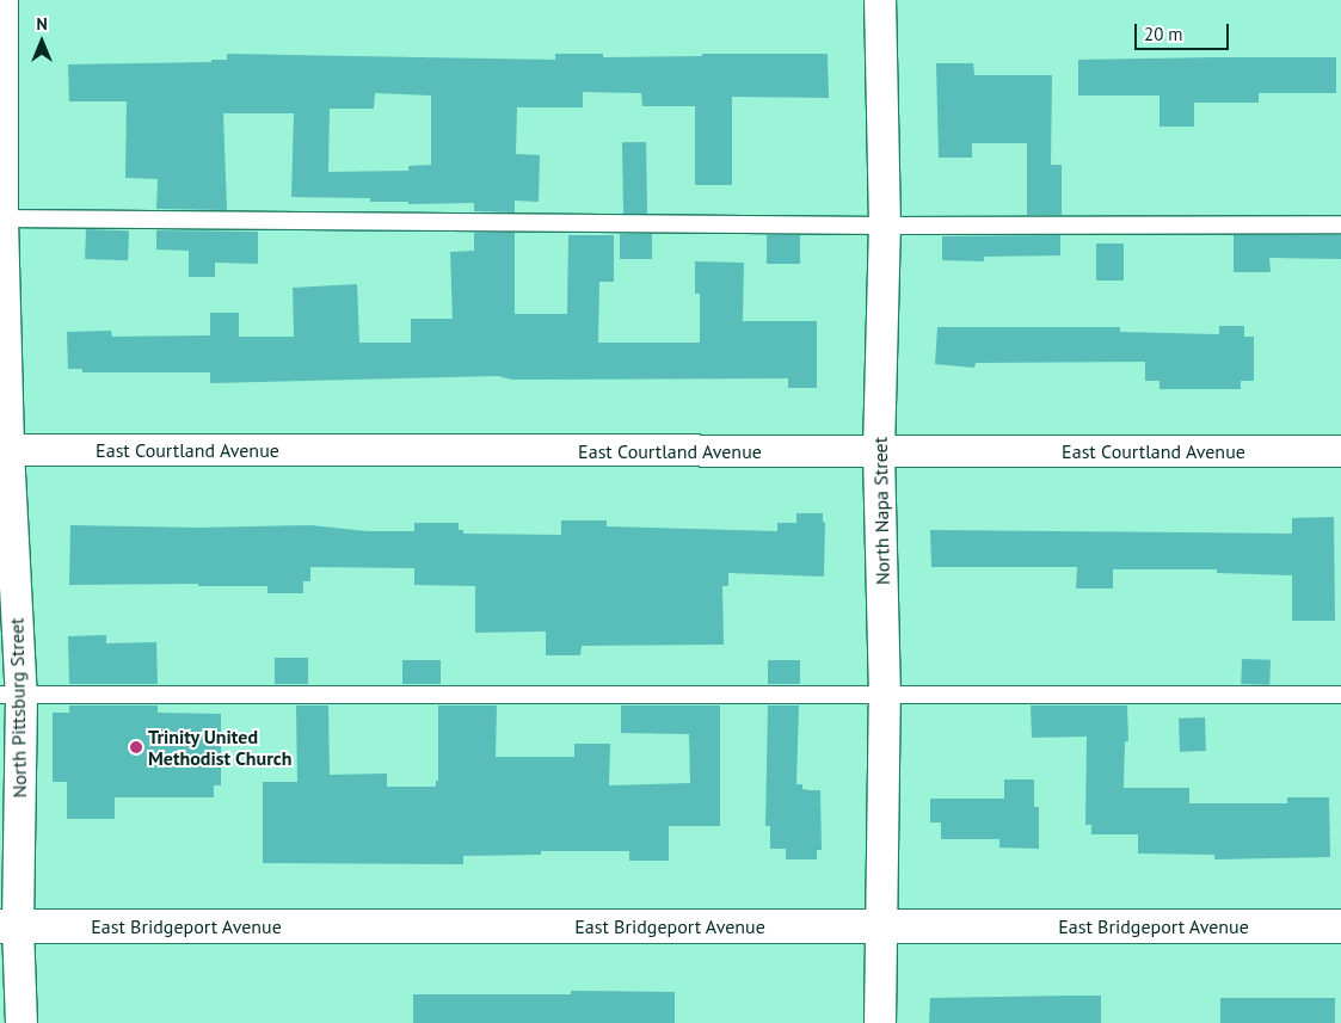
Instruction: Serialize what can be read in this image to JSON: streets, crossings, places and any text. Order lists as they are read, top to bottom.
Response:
{
  "streets": {
    "street": [
      "East Courtland Avenue",
      "North Napa Street",
      "North Pittsburg Street",
      "East Bridgeport Avenue"
    ]
  },
  "crossings": [
    ["East Courtland Avenue", "North Napa Street"],
    ["East Courtland Avenue", "North Pittsburg Street"],
    ["North Napa Street", "East Bridgeport Avenue"],
    ["North Pittsburg Street", "East Bridgeport Avenue"]
  ],
  "places": ["Trinity United Methodist Church"],
  "scale_bar": "20 m",
  "north": "top"
}
